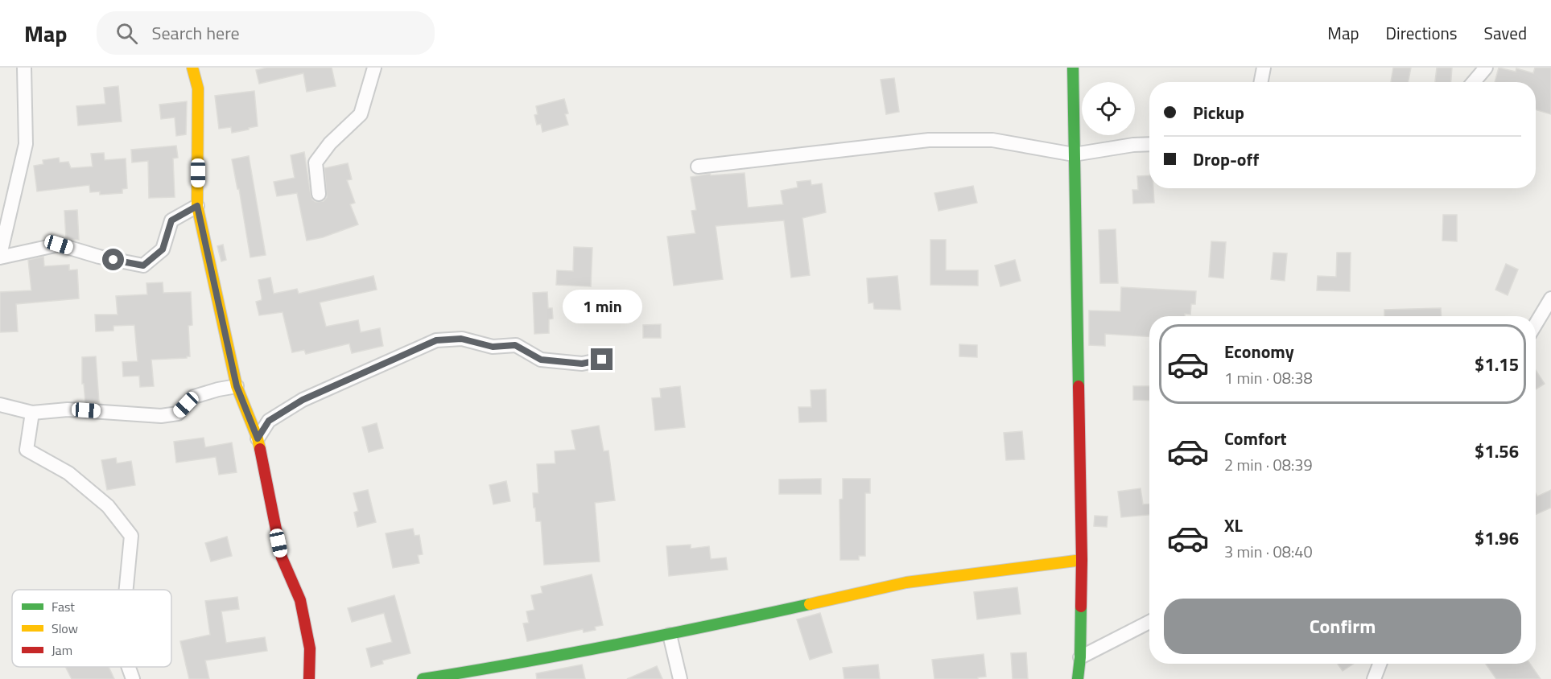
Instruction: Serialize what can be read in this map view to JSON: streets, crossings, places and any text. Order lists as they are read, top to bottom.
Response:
{
  "legend": ["Fast", "Slow", "Jam"],
  "page": {
    "header": "Map",
    "search": "Search here",
    "nav": ["Map", "Directions", "Saved"],
    "banner": ["Pickup", "Drop-off"],
    "bubble": "1 min",
    "list": [
      {
        "name": "Economy",
        "note": "1 min · 08:38",
        "value": "$1.15"
      },
      {
        "name": "Comfort",
        "note": "2 min · 08:39",
        "value": "$1.56"
      },
      {
        "name": "XL",
        "note": "3 min · 08:40",
        "value": "$1.96"
      }
    ],
    "buttons": "Confirm"
  }
}
